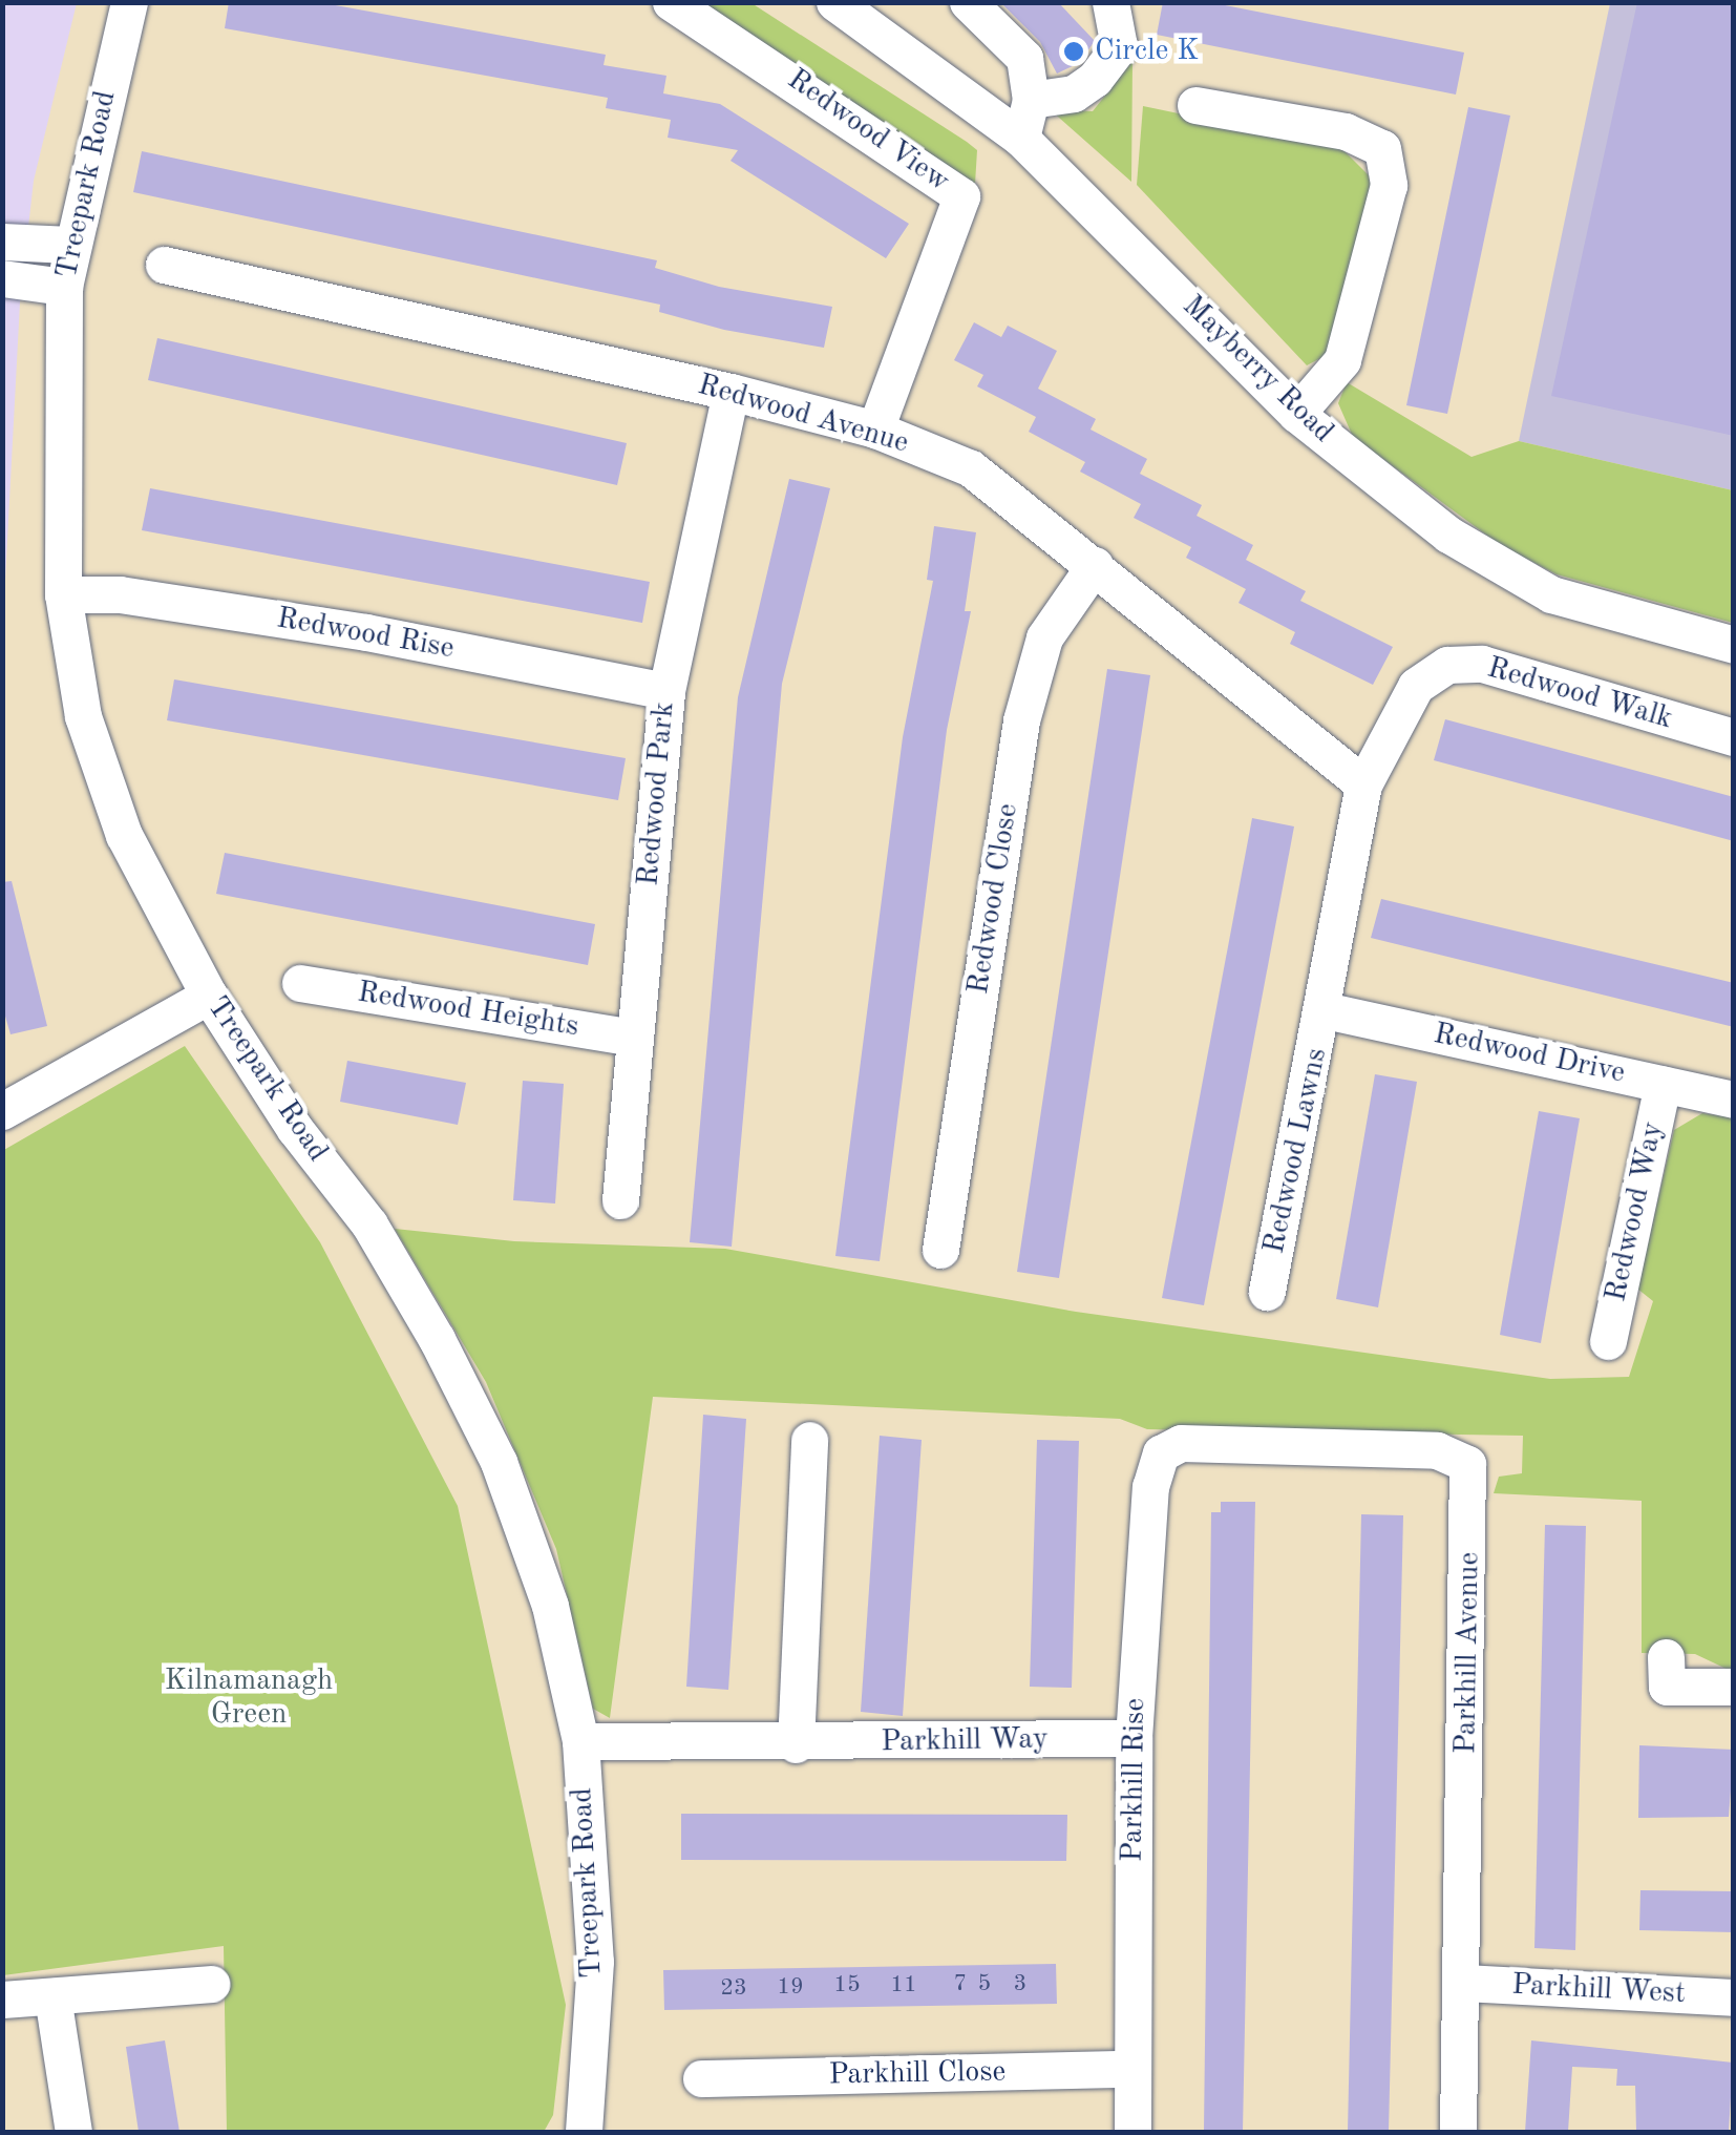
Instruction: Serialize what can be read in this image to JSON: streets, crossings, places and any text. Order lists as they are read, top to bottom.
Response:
{
  "streets": {
    "street": [
      "Redwood View",
      "Treepark Road",
      "Mayberry Road",
      "Redwood Avenue",
      "Redwood Rise",
      "Redwood Walk",
      "Redwood Park",
      "Redwood Close",
      "Redwood Heights",
      "Redwood Drive",
      "Redwood Lawns",
      "Redwood Way",
      "Parkhill Avenue",
      "Parkhill Way",
      "Parkhill Rise",
      "Parkhill West",
      "Parkhill Close"
    ]
  },
  "crossings": [
    ["Redwood View", "Redwood Avenue"],
    ["Treepark Road", "Redwood Rise"],
    ["Treepark Road", "Parkhill Way"],
    ["Redwood Avenue", "Redwood Walk"],
    ["Redwood Avenue", "Redwood Park"],
    ["Redwood Avenue", "Redwood Close"],
    ["Redwood Rise", "Redwood Park"],
    ["Redwood Park", "Redwood Heights"],
    ["Redwood Drive", "Redwood Lawns"],
    ["Redwood Drive", "Redwood Way"],
    ["Parkhill Avenue", "Parkhill Rise"],
    ["Parkhill Avenue", "Parkhill West"],
    ["Parkhill Way", "Parkhill Rise"],
    ["Parkhill Rise", "Parkhill Close"]
  ],
  "parks": ["Kilnamanagh Green"],
  "places": ["Circle K"],
  "house_numbers": [
    "7",
    "5",
    "3",
    "15",
    "11",
    "19",
    "23"
  ]
}
